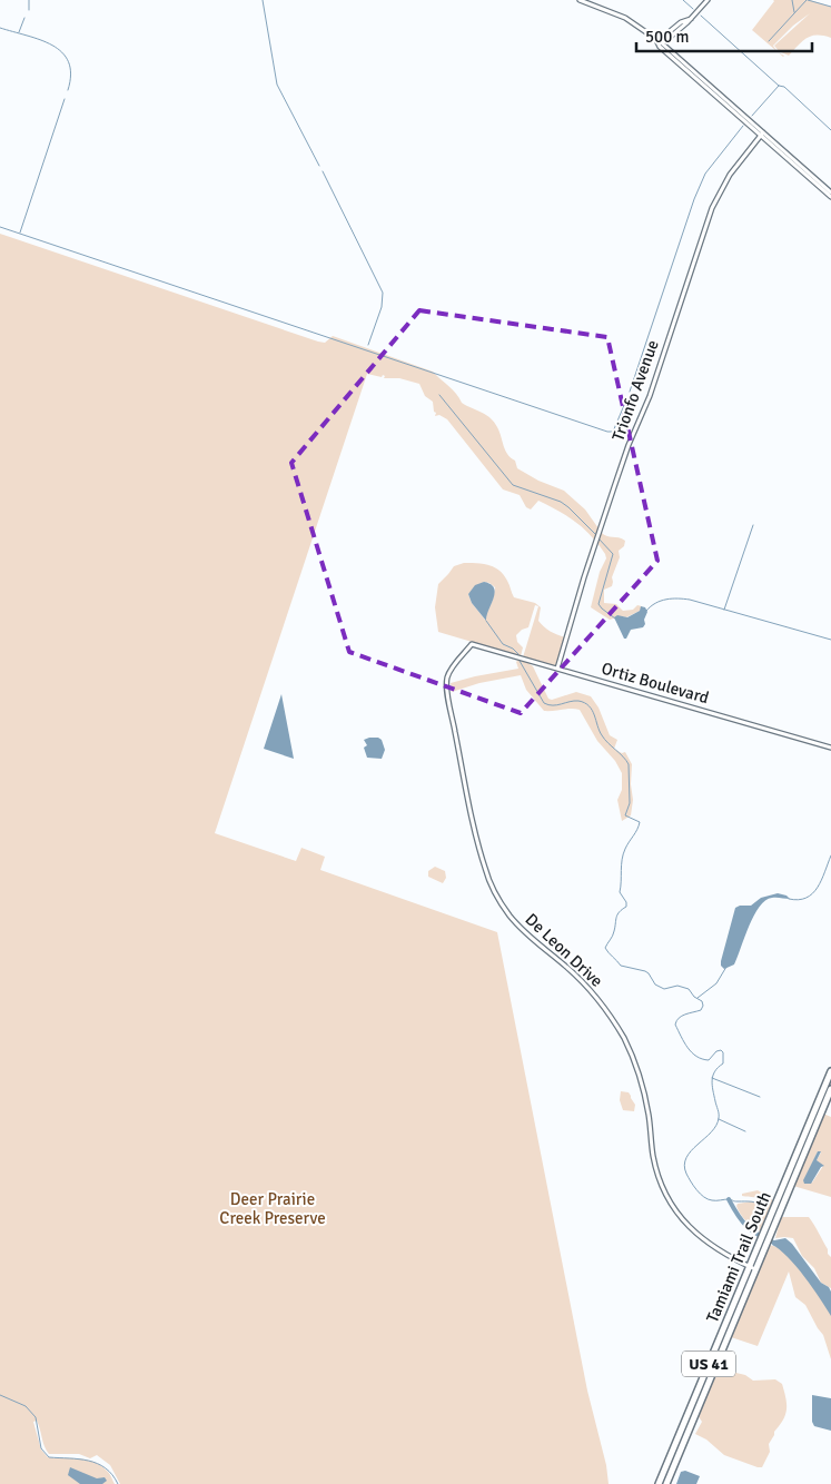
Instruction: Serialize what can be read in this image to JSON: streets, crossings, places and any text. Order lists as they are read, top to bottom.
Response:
{
  "streets": {
    "main road": ["Tamiami Trail South", "US 41"],
    "street": ["Trionfo Avenue", "Ortiz Boulevard", "De Leon Drive"]
  },
  "crossings": [
    ["Trionfo Avenue", "Ortiz Boulevard"],
    ["Ortiz Boulevard", "De Leon Drive"],
    ["De Leon Drive", "Tamiami Trail South"]
  ],
  "parks": ["Deer Prairie Creek Preserve"],
  "scale_bar": "500 m"
}
